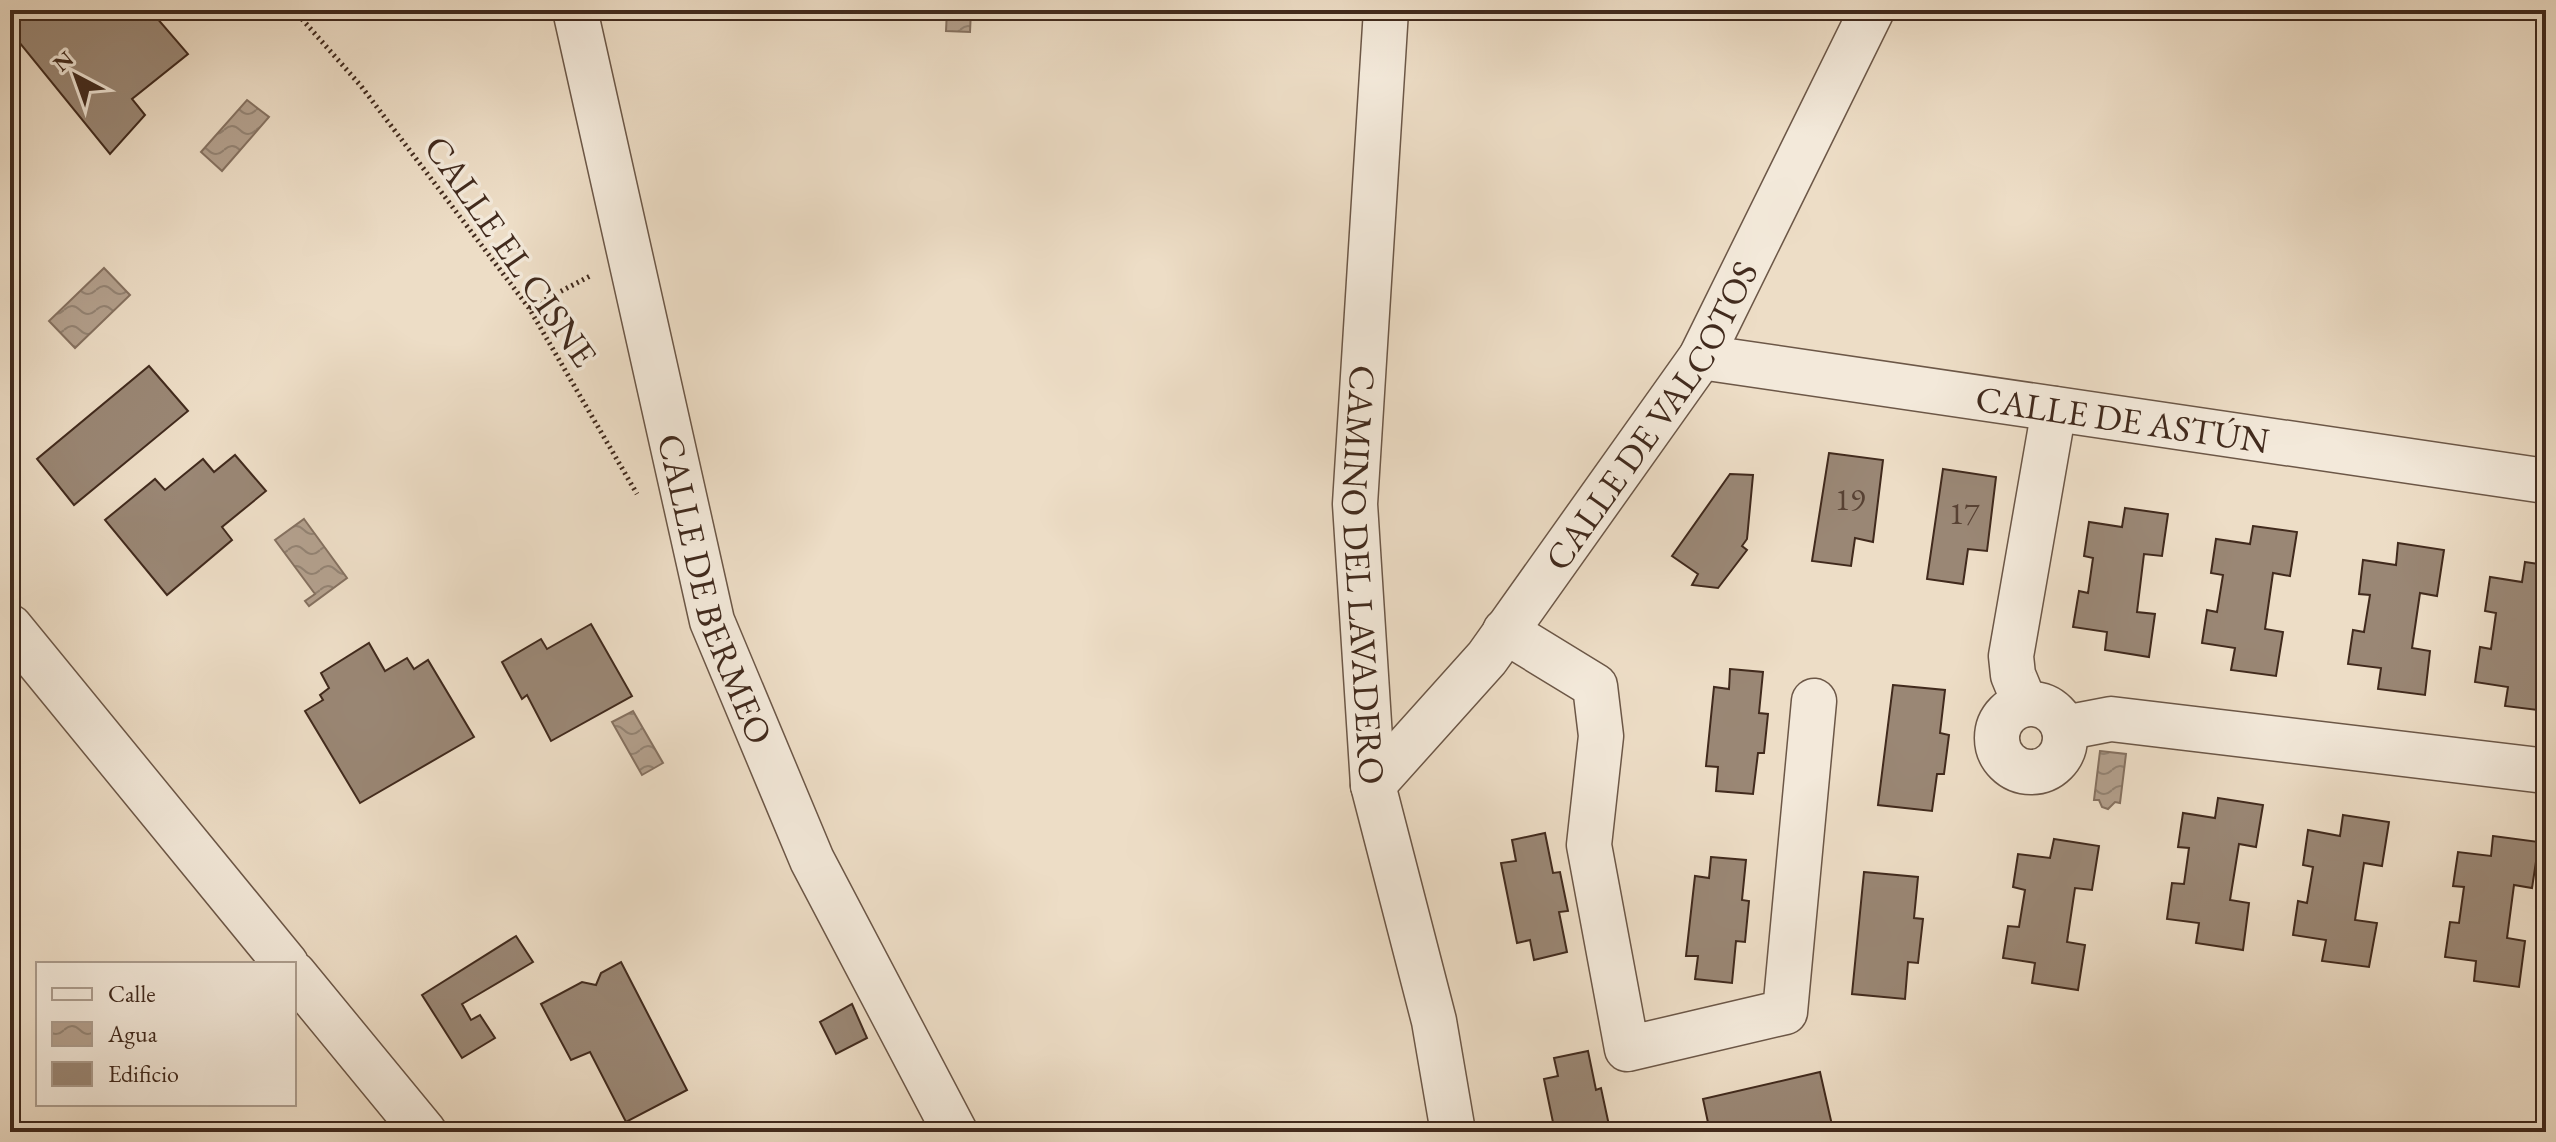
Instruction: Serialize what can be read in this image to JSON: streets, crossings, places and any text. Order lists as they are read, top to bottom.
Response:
{
  "streets": {
    "street": [
      "CALLE DE VALCOTOS",
      "CALLE DE ASTÚN",
      "CAMINO DEL LAVADERO",
      "CALLE DE BERMEO"
    ],
    "path": ["CALLE EL CISNE"]
  },
  "crossings": [
    ["CALLE DE VALCOTOS", "CALLE DE ASTÚN"],
    ["CALLE DE VALCOTOS", "CAMINO DEL LAVADERO"]
  ],
  "house_numbers": ["19", "17"],
  "legend": ["Calle", "Agua", "Edificio"],
  "north": "top left"
}
